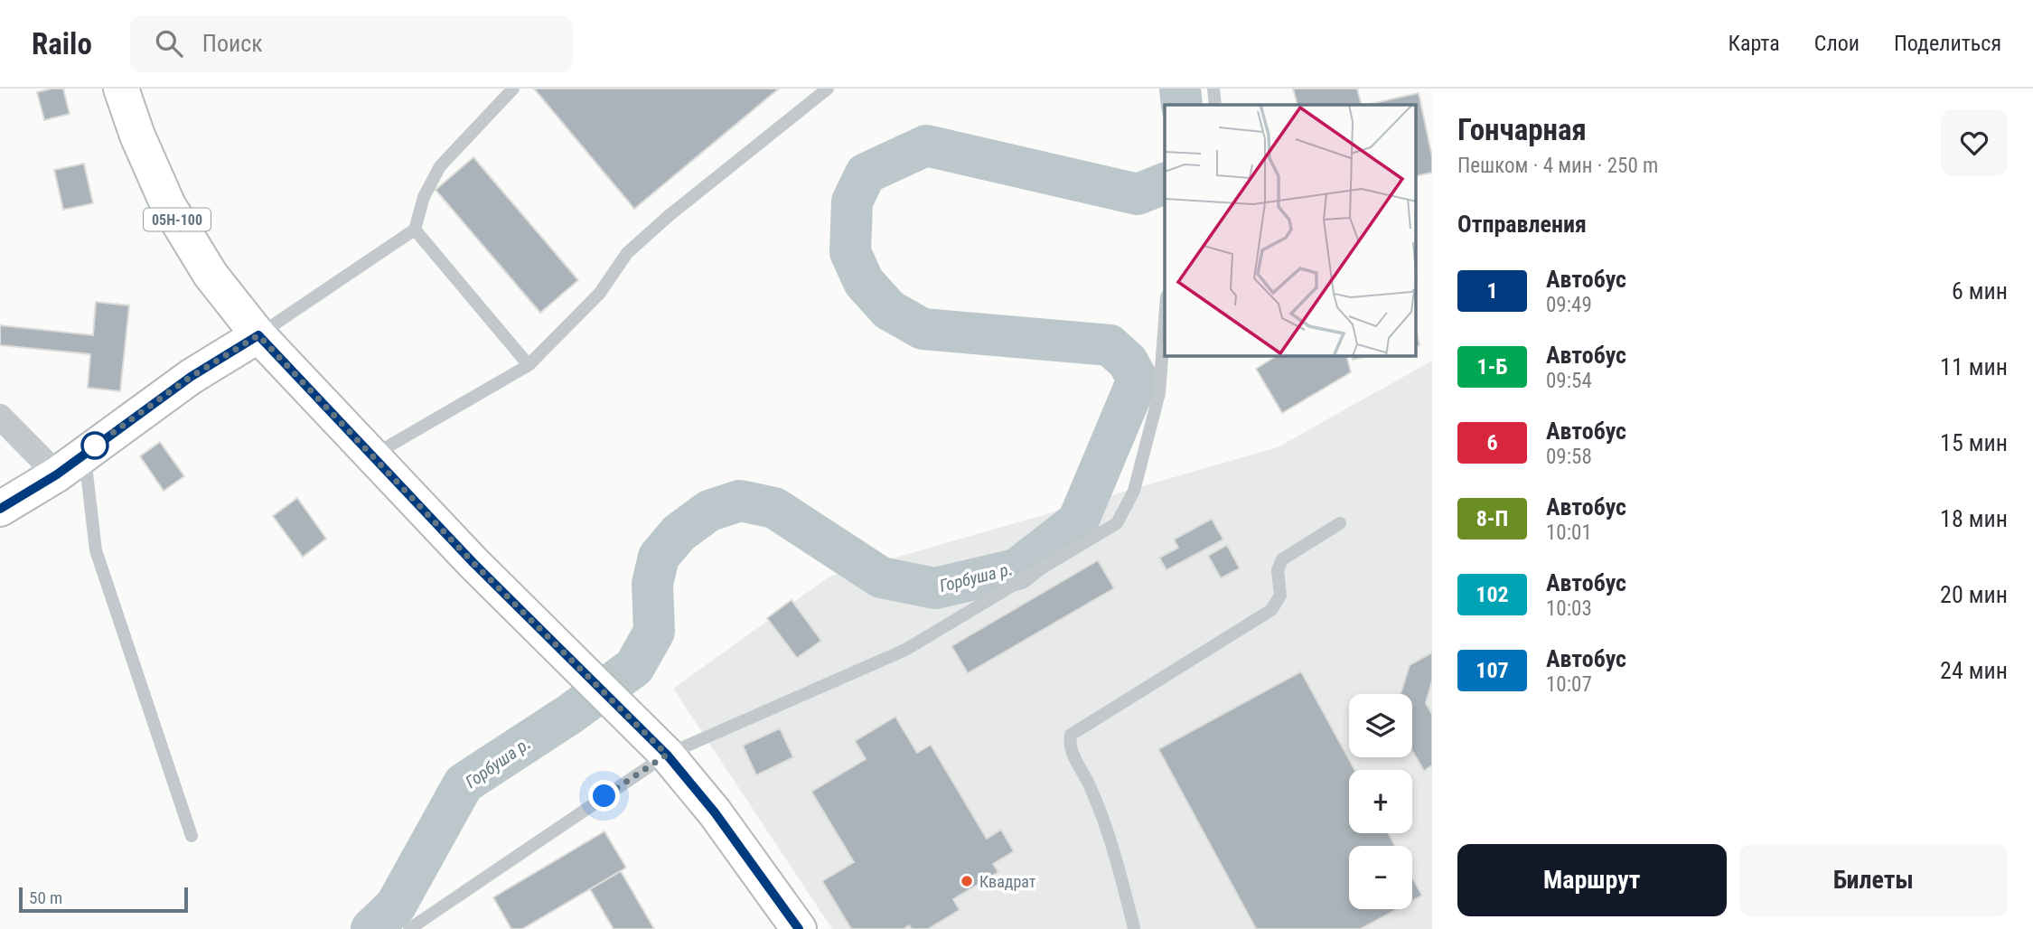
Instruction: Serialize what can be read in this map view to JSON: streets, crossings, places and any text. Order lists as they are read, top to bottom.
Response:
{
  "streets": {
    "main road": ["05Н-100"]
  },
  "water": ["Горбуша р."],
  "places": ["Квадрат"],
  "lines": ["bus line 1"],
  "scale_bar": "50 m",
  "page": {
    "header": "Railo",
    "search": "Поиск",
    "nav": ["Карта", "Слои", "Поделиться"],
    "heading": [
      ["Гончарная", "Пешком · 4 мин · 250 m"],
      "Отправления"
    ],
    "list": [
      {
        "mark": "1",
        "name": "Автобус",
        "note": "09:49",
        "value": "6 мин"
      },
      {
        "mark": "1-Б",
        "name": "Автобус",
        "note": "09:54",
        "value": "11 мин"
      },
      {
        "mark": "6",
        "name": "Автобус",
        "note": "09:58",
        "value": "15 мин"
      },
      {
        "mark": "8-П",
        "name": "Автобус",
        "note": "10:01",
        "value": "18 мин"
      },
      {
        "mark": "102",
        "name": "Автобус",
        "note": "10:03",
        "value": "20 мин"
      },
      {
        "mark": "107",
        "name": "Автобус",
        "note": "10:07",
        "value": "24 мин"
      }
    ],
    "map_buttons": ["+", "−"],
    "buttons": ["Маршрут", "Билеты"],
    "scale": "50 m"
  }
}
